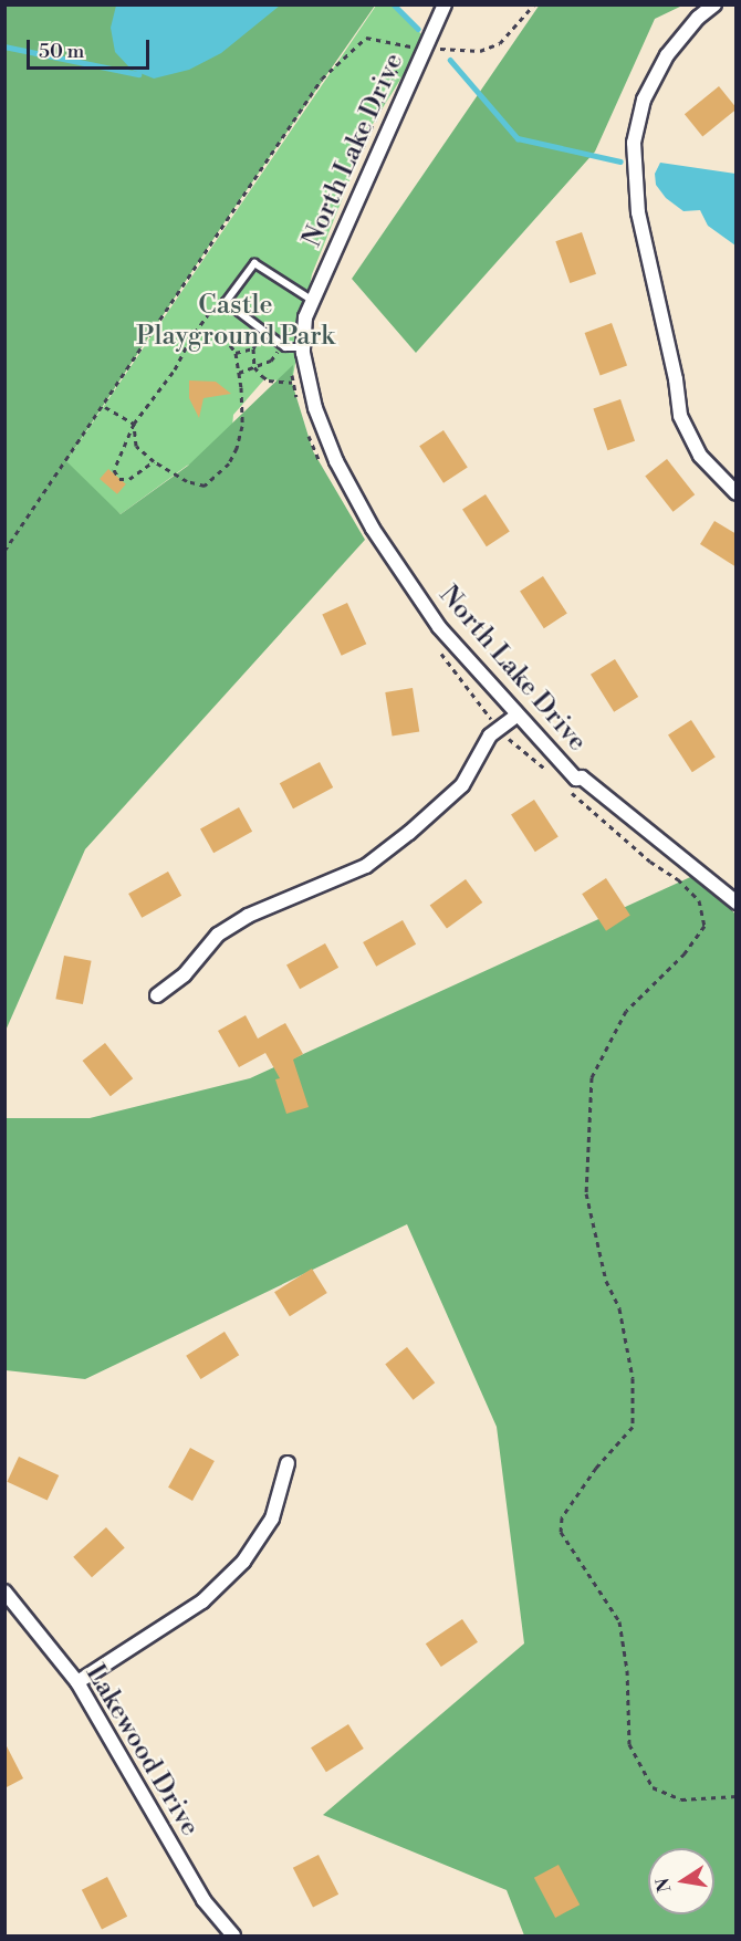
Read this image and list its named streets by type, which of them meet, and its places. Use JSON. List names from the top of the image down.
{
  "streets": {
    "street": ["North Lake Drive", "Lakewood Drive"]
  },
  "parks": ["Castle Playground Park"],
  "scale_bar": "50 m",
  "north": "left"
}
